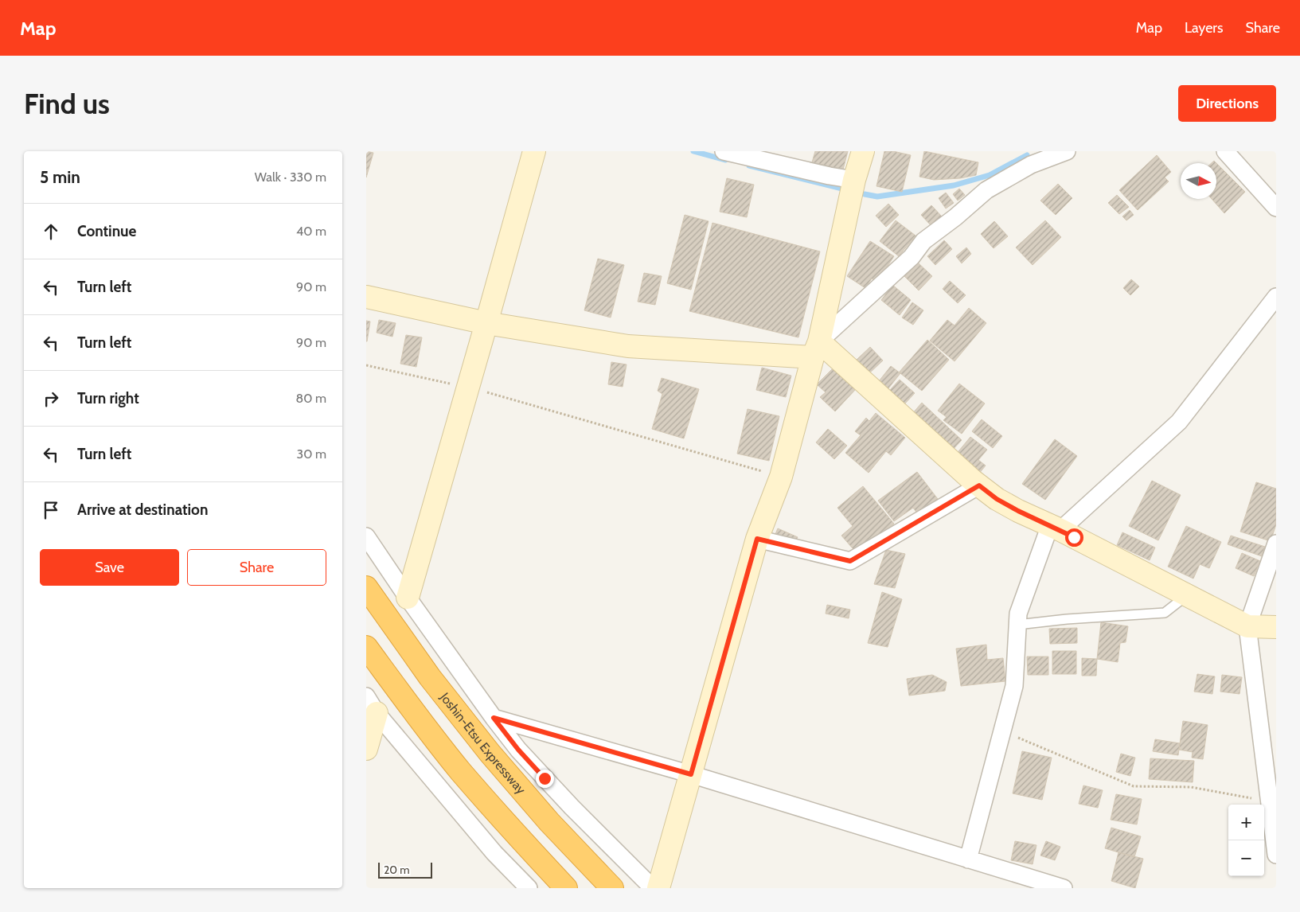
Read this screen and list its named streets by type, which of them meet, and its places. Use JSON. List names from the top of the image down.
{
  "streets": {
    "highway": ["Joshin-Etsu Expressway"]
  },
  "scale_bar": "20 m",
  "north": "right",
  "page": {
    "header": "Map",
    "nav": ["Map", "Layers", "Share"],
    "buttons": [
      "Directions",
      ["Save", "Share"]
    ],
    "title": "Find us",
    "heading": ["5 min", "Walk · 330 m"],
    "list": [
      ["Continue", "40 m"],
      ["Turn left", "90 m"],
      ["Turn left", "90 m"],
      ["Turn right", "80 m"],
      ["Turn left", "30 m"],
      "Arrive at destination"
    ],
    "map_buttons": ["+", "−"],
    "scale": "20 m"
  }
}
